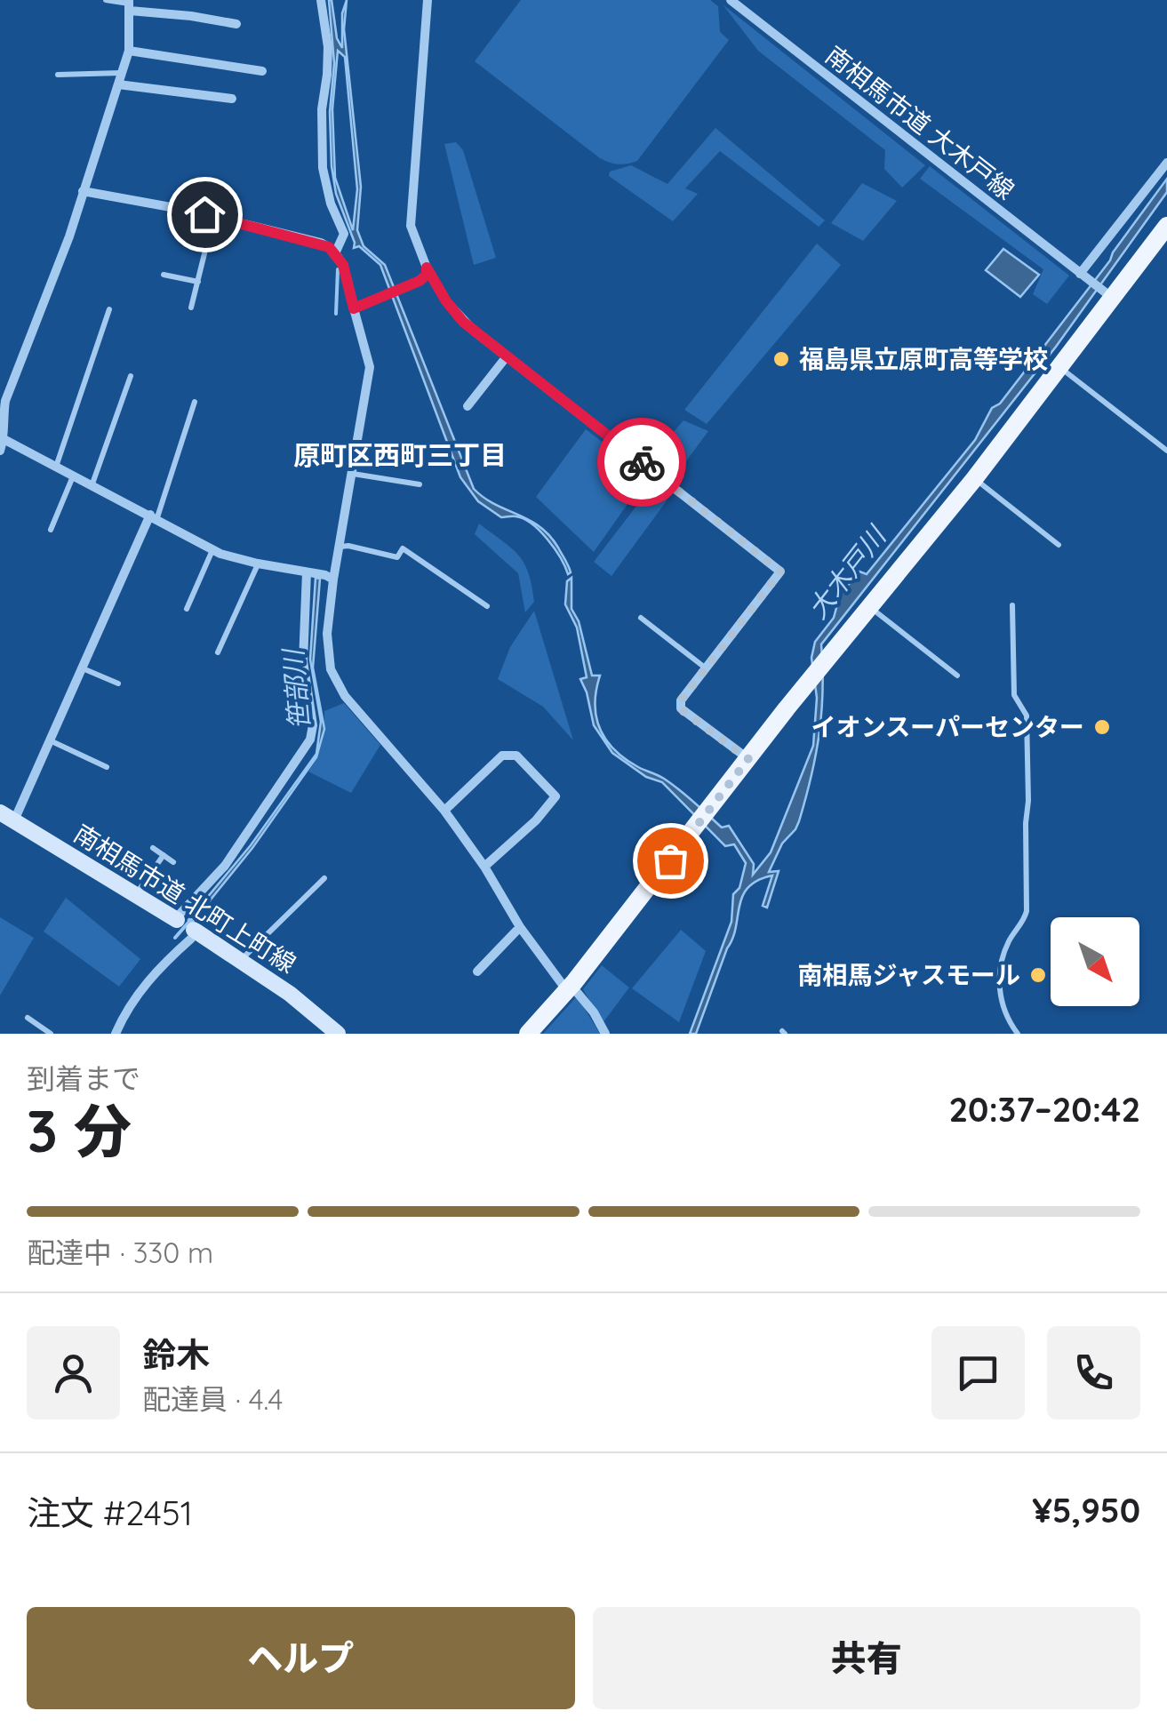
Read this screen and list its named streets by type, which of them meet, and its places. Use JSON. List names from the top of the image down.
{
  "streets": {
    "street": ["南相馬市道 大木戸線", "南相馬市道 北町上町線"]
  },
  "districts": ["原町区西町三丁目"],
  "water": ["大木戸川", "笹部川"],
  "places": ["福島県立原町高等学校", "イオンスーパーセンター", "南相馬ジャスモール"],
  "north": "bottom right",
  "page": {
    "heading": ["3 分", "到着まで", "20:37–20:42"],
    "panel": [
      "鈴木",
      "配達員 · 4.4",
      "注文 #2451",
      "¥5,950"
    ],
    "bar": "配達中 · 330 m",
    "buttons": ["ヘルプ", "共有"]
  }
}
